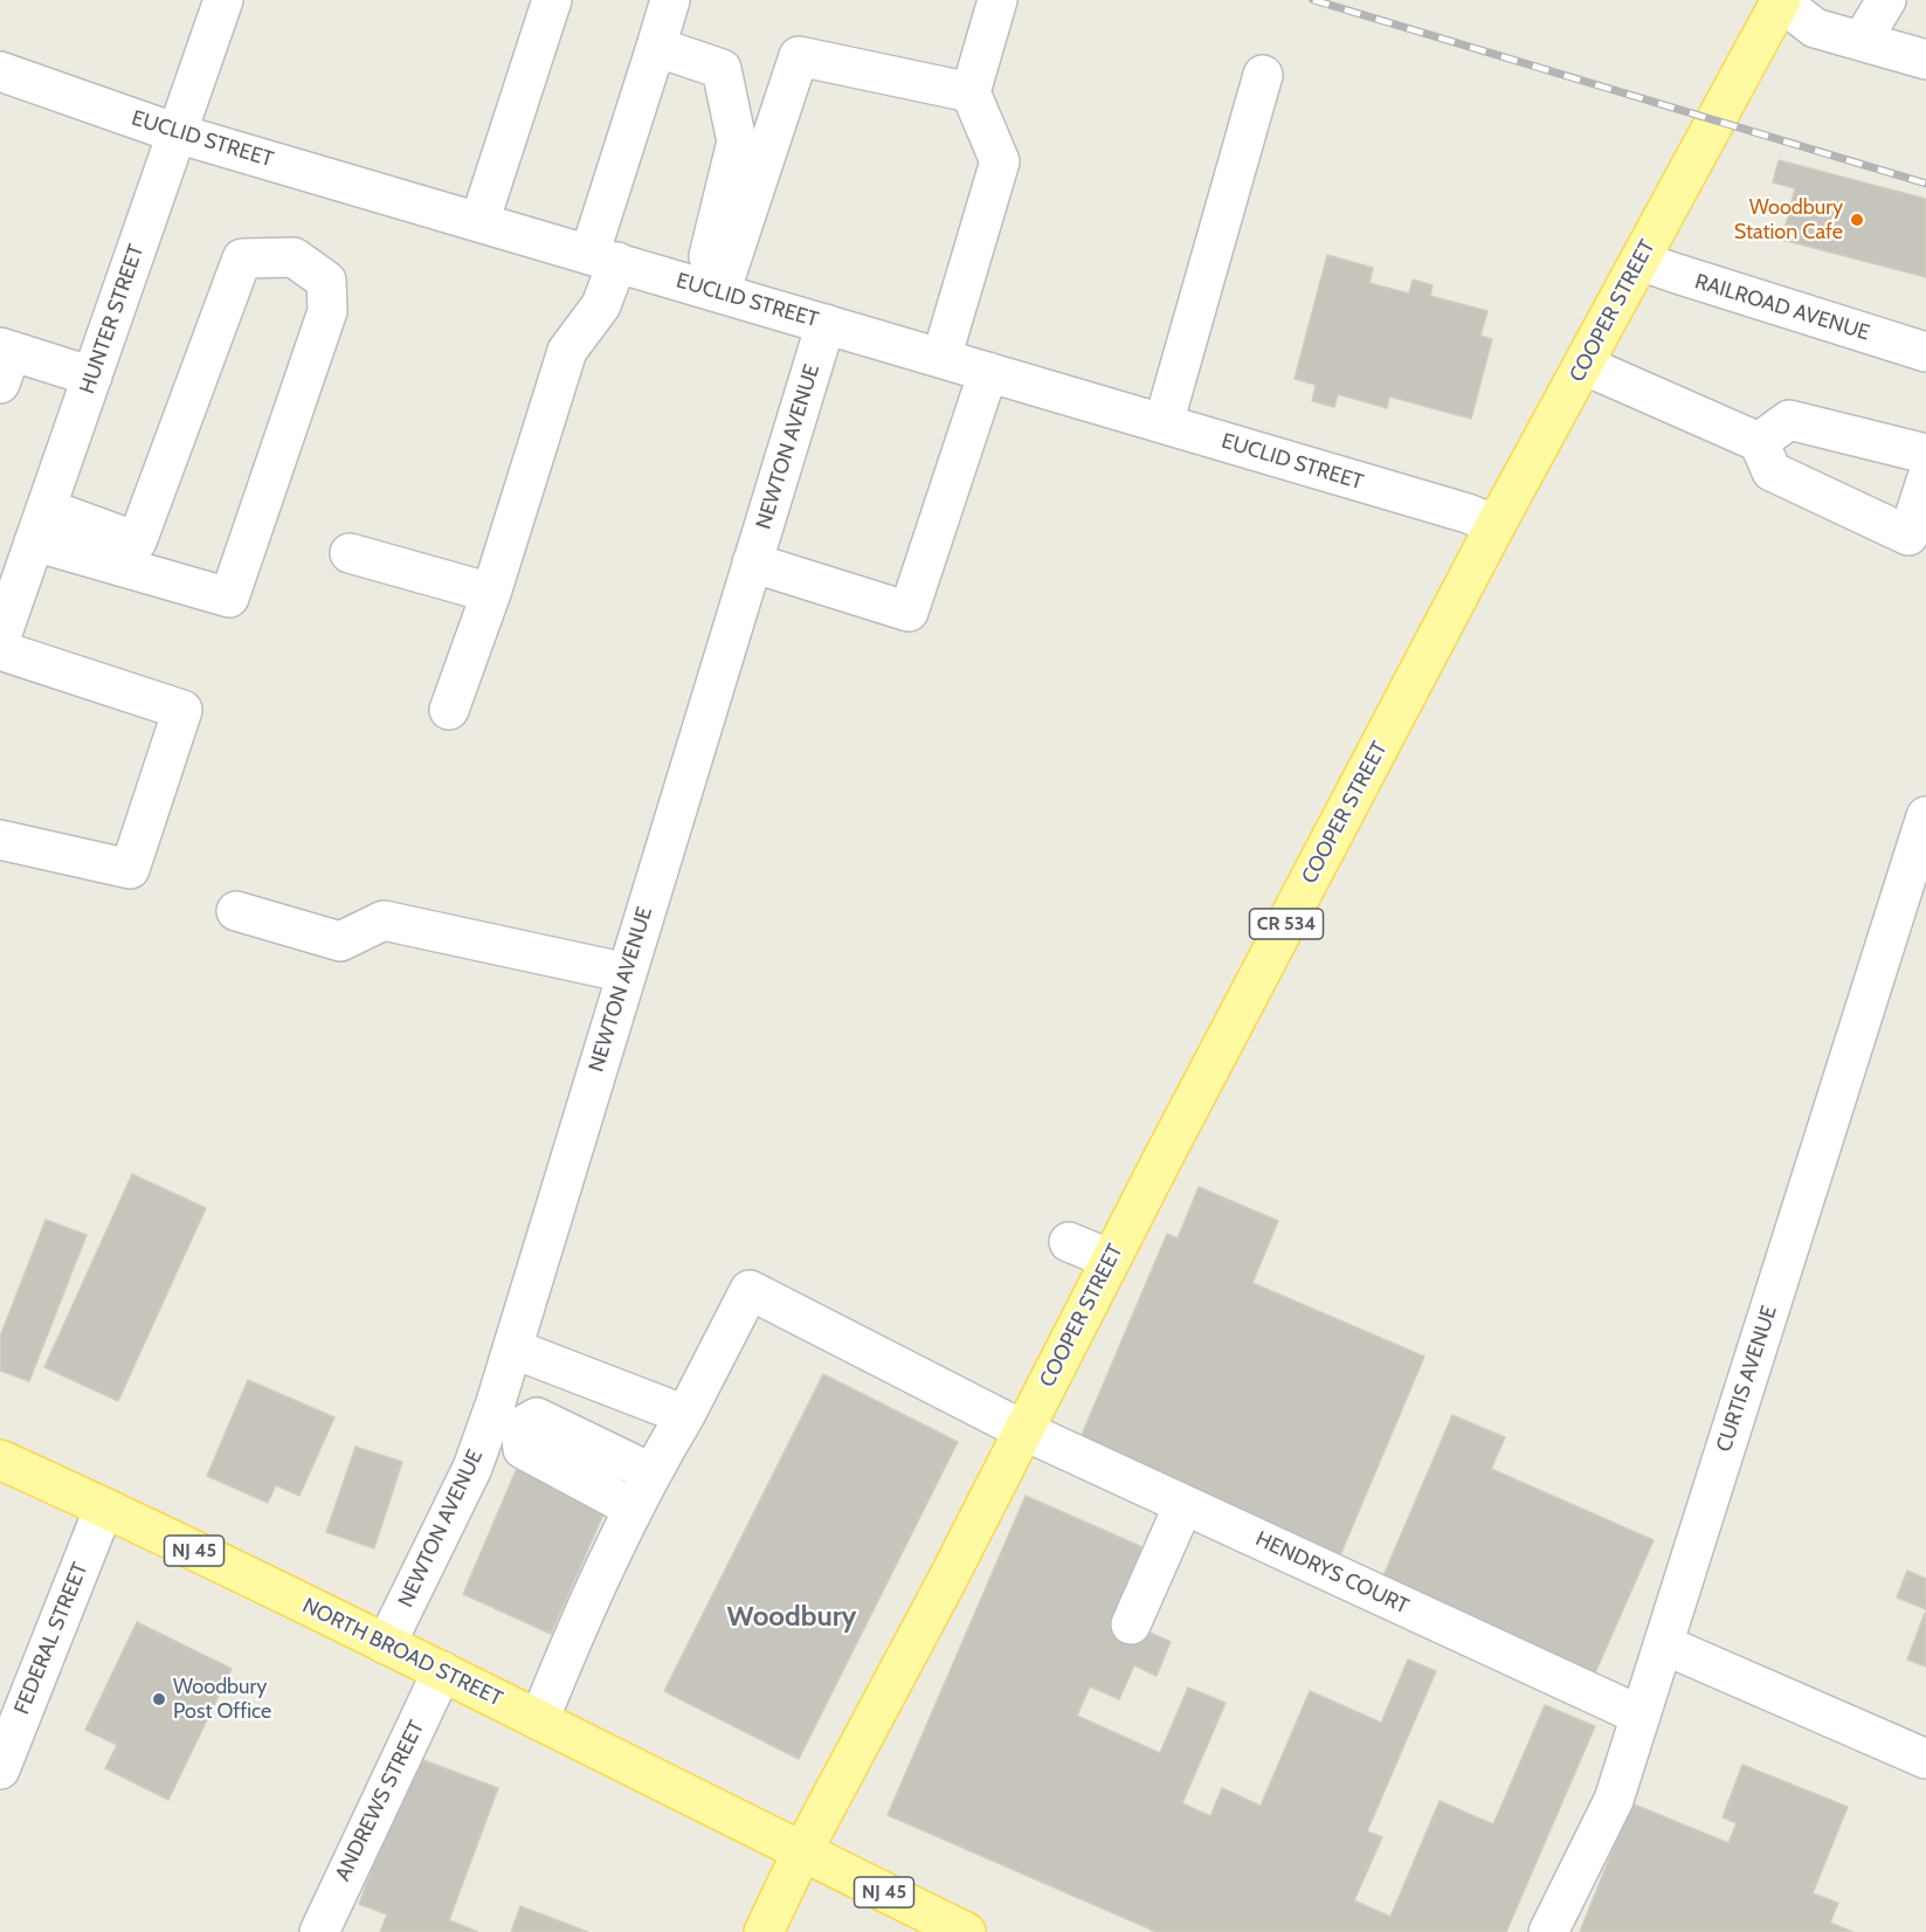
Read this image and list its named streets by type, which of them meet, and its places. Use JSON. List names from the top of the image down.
{
  "streets": {
    "main road": [
      "COOPER STREET",
      "CR 534",
      "NJ 45",
      "NORTH BROAD STREET"
    ],
    "street": [
      "EUCLID STREET",
      "RAILROAD AVENUE",
      "HUNTER STREET",
      "NEWTON AVENUE",
      "CURTIS AVENUE",
      "HENDRYS COURT",
      "FEDERAL STREET",
      "ANDREWS STREET"
    ]
  },
  "crossings": [
    ["EUCLID STREET", "COOPER STREET"],
    ["EUCLID STREET", "HUNTER STREET"],
    ["EUCLID STREET", "NEWTON AVENUE"],
    ["RAILROAD AVENUE", "COOPER STREET"],
    ["COOPER STREET", "NJ 45"],
    ["COOPER STREET", "HENDRYS COURT"],
    ["COOPER STREET", "NORTH BROAD STREET"],
    ["NEWTON AVENUE", "NORTH BROAD STREET"],
    ["CURTIS AVENUE", "HENDRYS COURT"],
    ["NJ 45", "NORTH BROAD STREET"],
    ["FEDERAL STREET", "NORTH BROAD STREET"],
    ["NORTH BROAD STREET", "ANDREWS STREET"]
  ],
  "districts": ["Woodbury"],
  "places": ["Woodbury Station Cafe", "Woodbury Post Office"]
}
